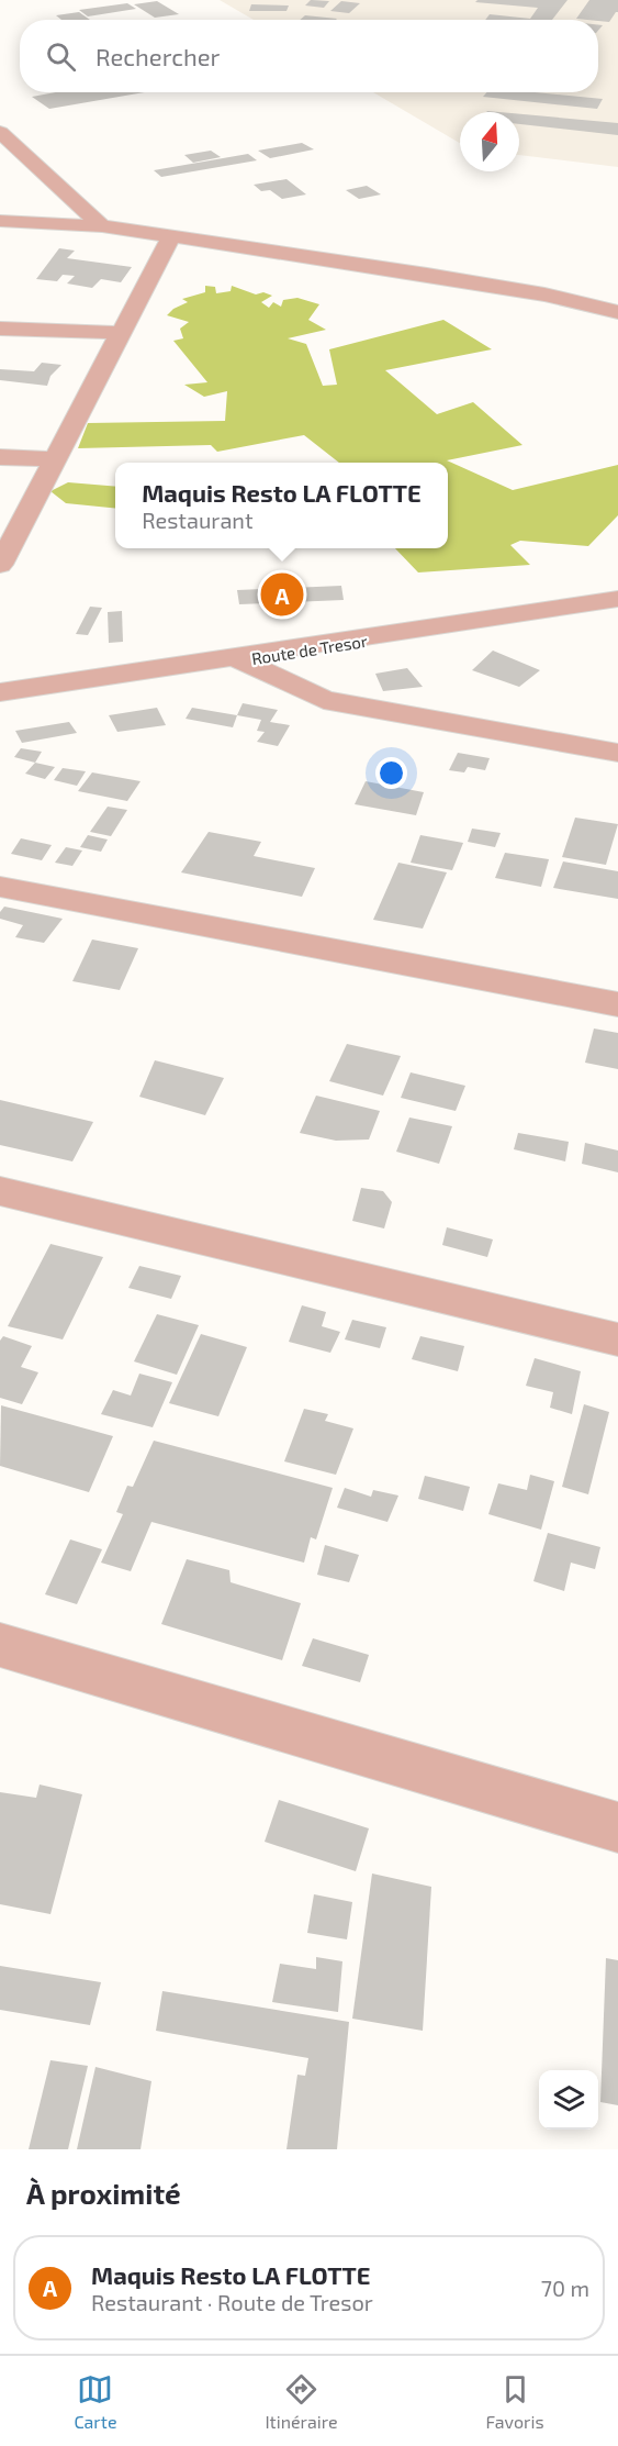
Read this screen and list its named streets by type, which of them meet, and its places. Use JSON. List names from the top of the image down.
{
  "streets": {
    "street": ["Route de Tresor"]
  },
  "north": "top",
  "page": {
    "search": "Rechercher",
    "popup": ["Maquis Resto LA FLOTTE", "Restaurant"],
    "pins": "A",
    "heading": "À proximité",
    "list": [
      {
        "mark": "A",
        "name": "Maquis Resto LA FLOTTE",
        "note": "Restaurant · Route de Tresor",
        "value": "70 m"
      }
    ],
    "nav": ["Carte", "Itinéraire", "Favoris"]
  }
}
